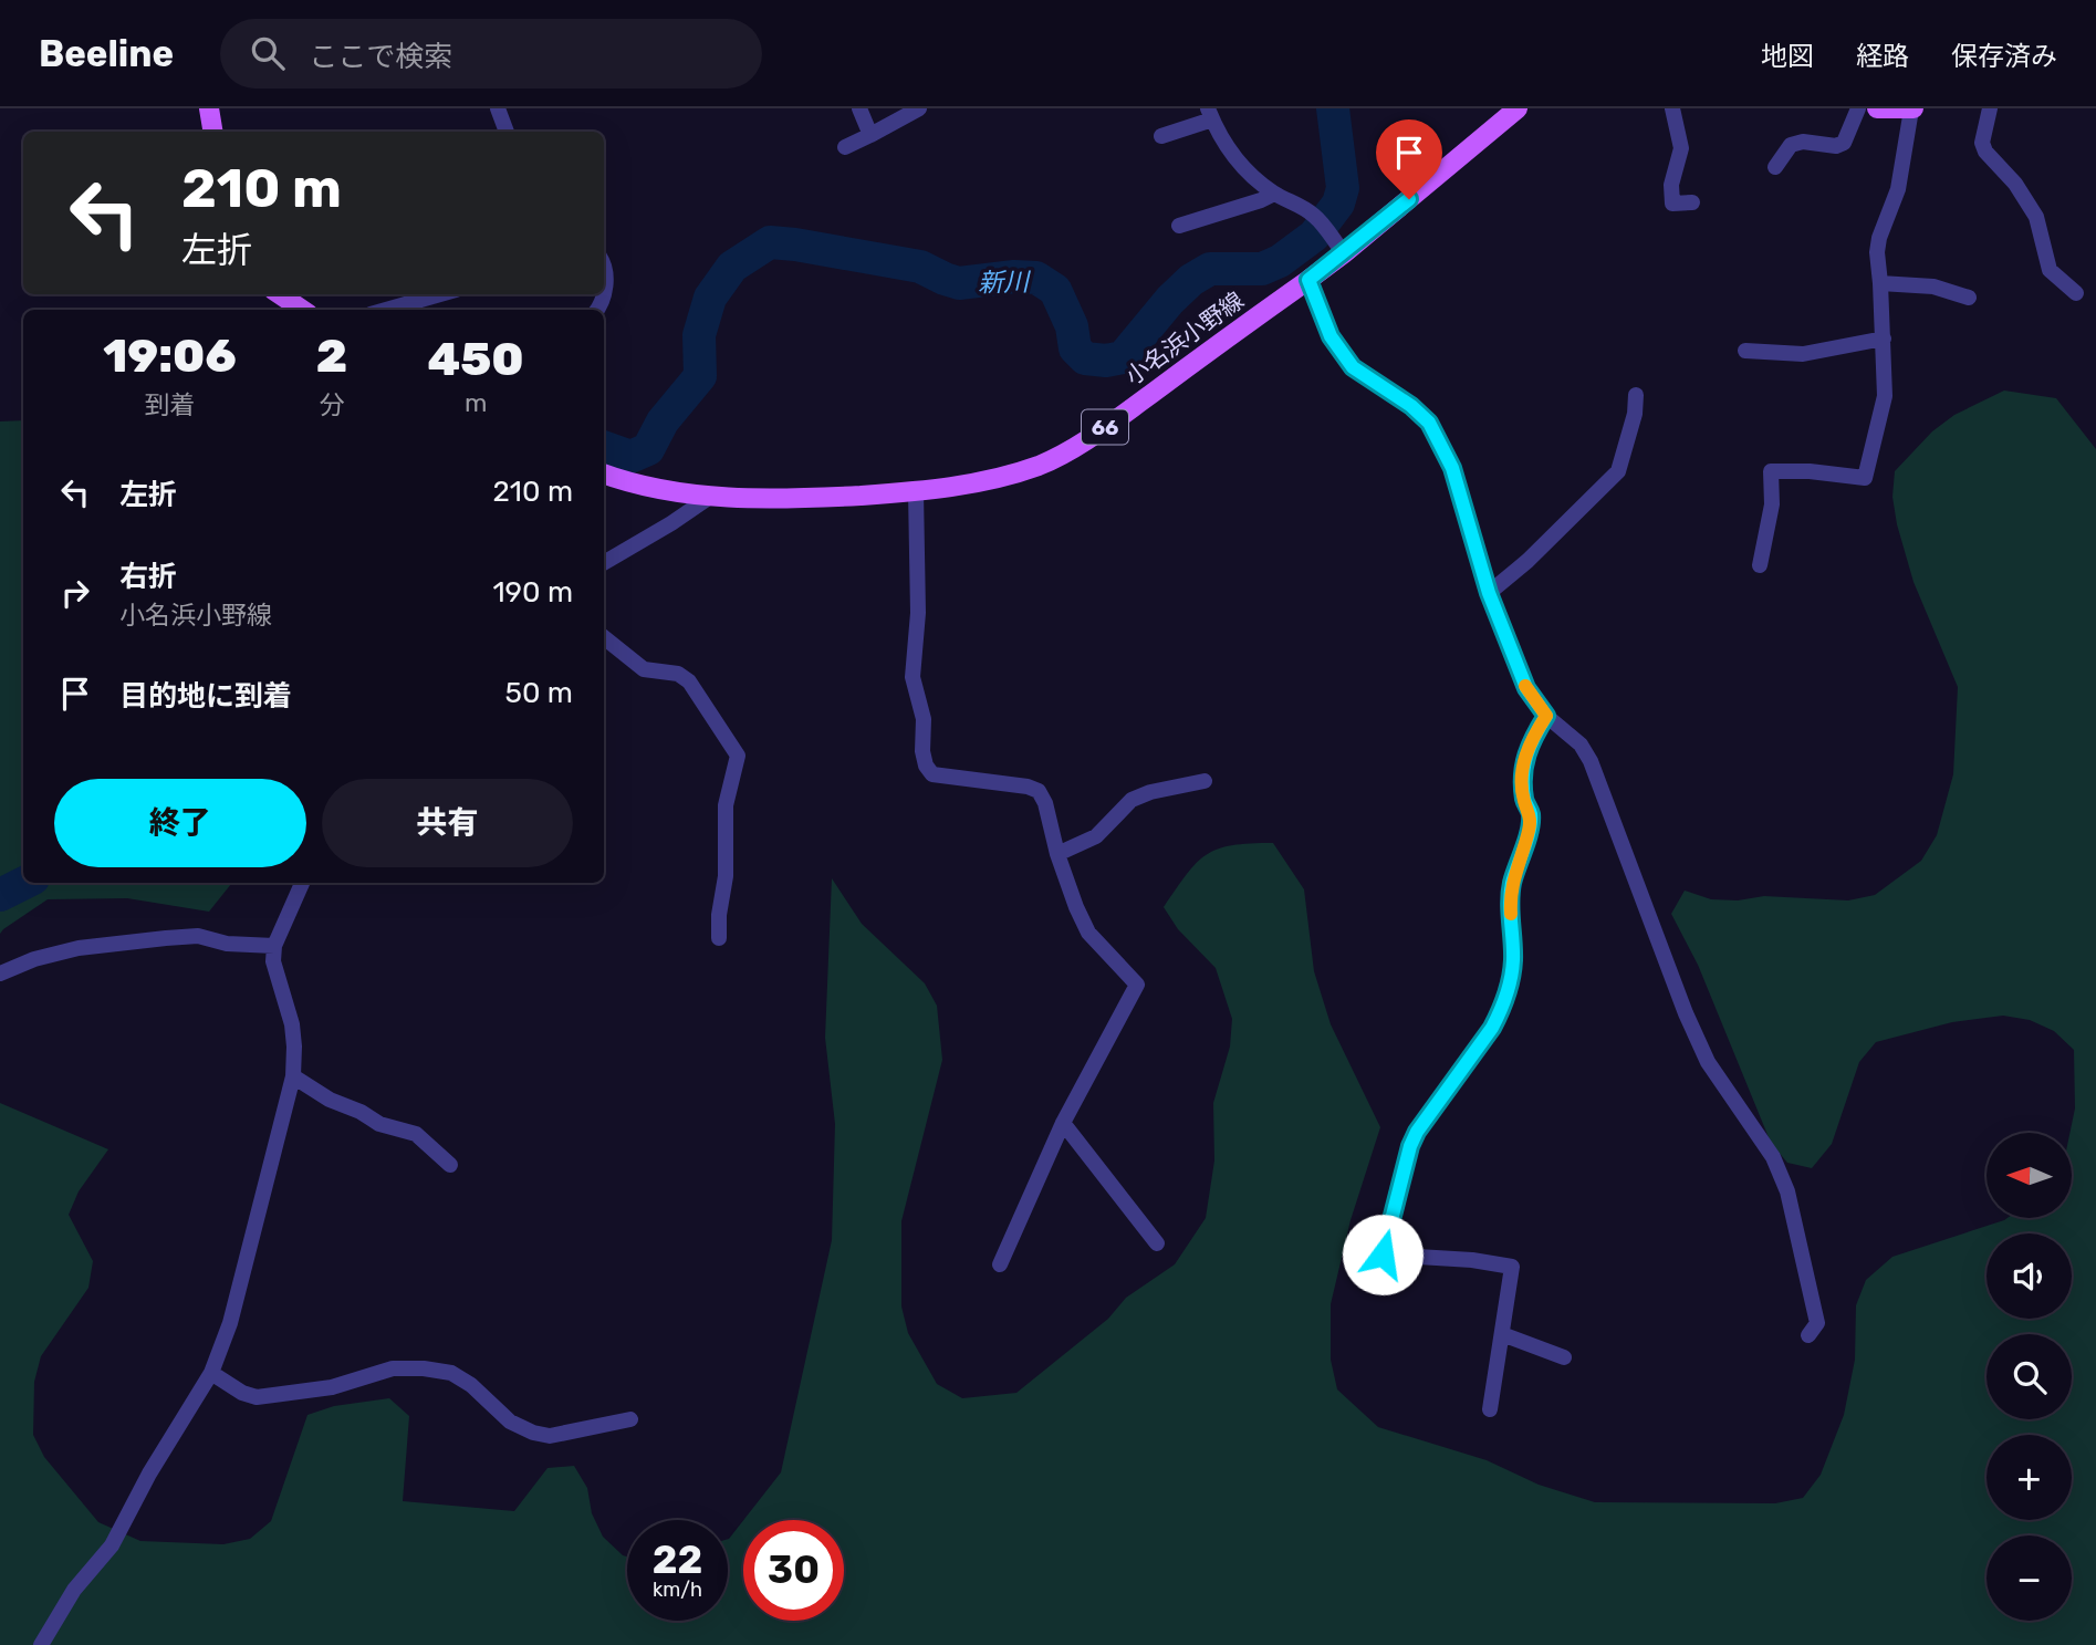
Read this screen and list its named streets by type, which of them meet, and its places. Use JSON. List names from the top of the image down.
{
  "streets": {
    "main road": ["小名浜小野線", "66"]
  },
  "water": ["新川"],
  "north": "left",
  "page": {
    "header": "Beeline",
    "search": "ここで検索",
    "nav": ["地図", "経路", "保存済み"],
    "turn": ["210 m", "左折"],
    "eta": [
      "19:06",
      "到着",
      "2",
      "分",
      "450",
      "m"
    ],
    "list": [
      {
        "name": "左折",
        "value": "210 m"
      },
      {
        "name": "右折",
        "note": "小名浜小野線",
        "value": "190 m"
      },
      {
        "name": "目的地に到着",
        "value": "50 m"
      }
    ],
    "buttons": ["終了", "共有"],
    "map_buttons": ["+", "−"],
    "speed": "22 km/h",
    "limit": "30"
  }
}
